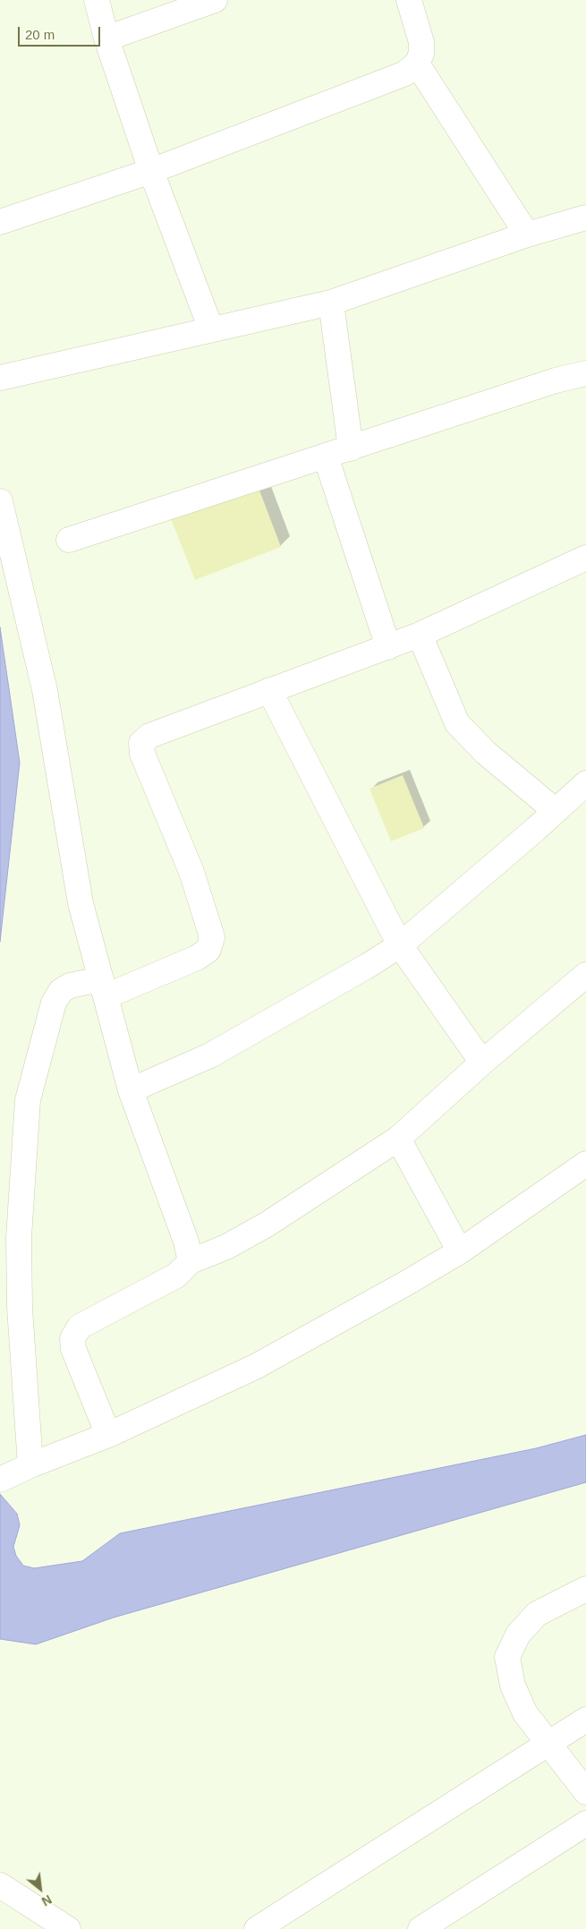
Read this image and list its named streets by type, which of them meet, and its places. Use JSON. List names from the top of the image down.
{
  "scale_bar": "20 m",
  "north": "bottom right"
}
